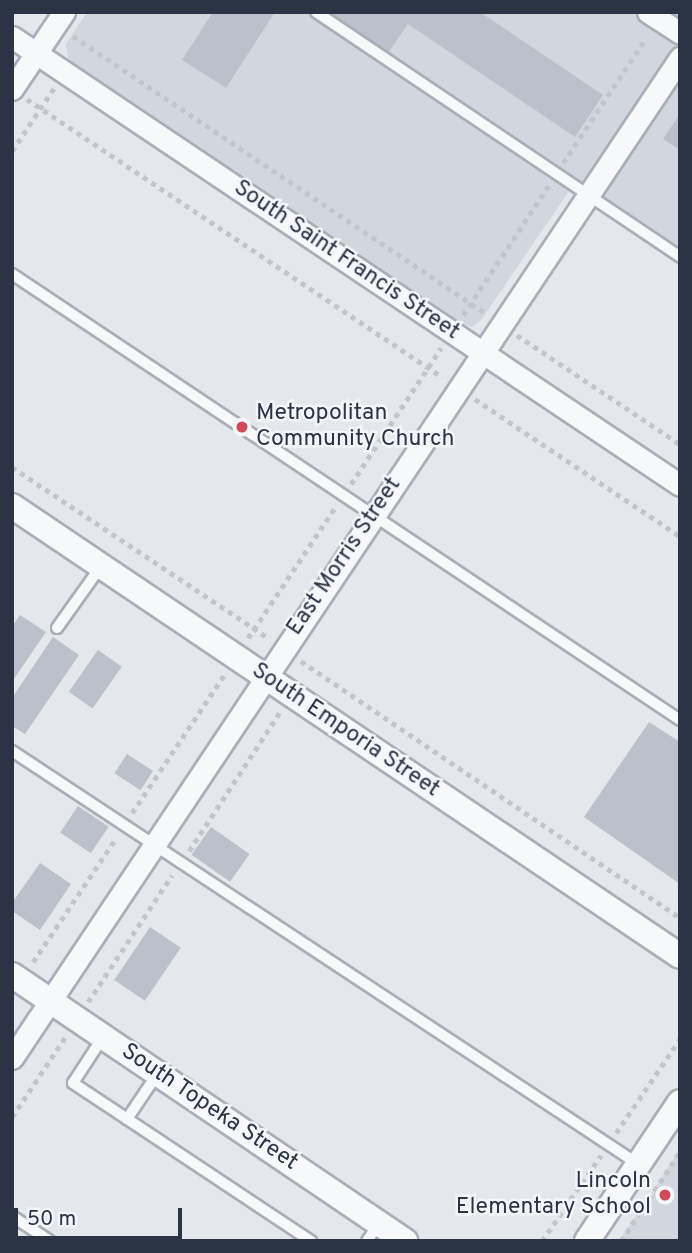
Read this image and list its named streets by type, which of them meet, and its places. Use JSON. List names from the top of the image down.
{
  "streets": {
    "street": [
      "South Saint Francis Street",
      "East Morris Street",
      "South Emporia Street",
      "South Topeka Street"
    ]
  },
  "crossings": [
    ["South Saint Francis Street", "East Morris Street"],
    ["East Morris Street", "South Emporia Street"],
    ["East Morris Street", "South Topeka Street"]
  ],
  "places": ["Metropolitan Community Church", "Lincoln Elementary School"],
  "scale_bar": "50 m"
}
